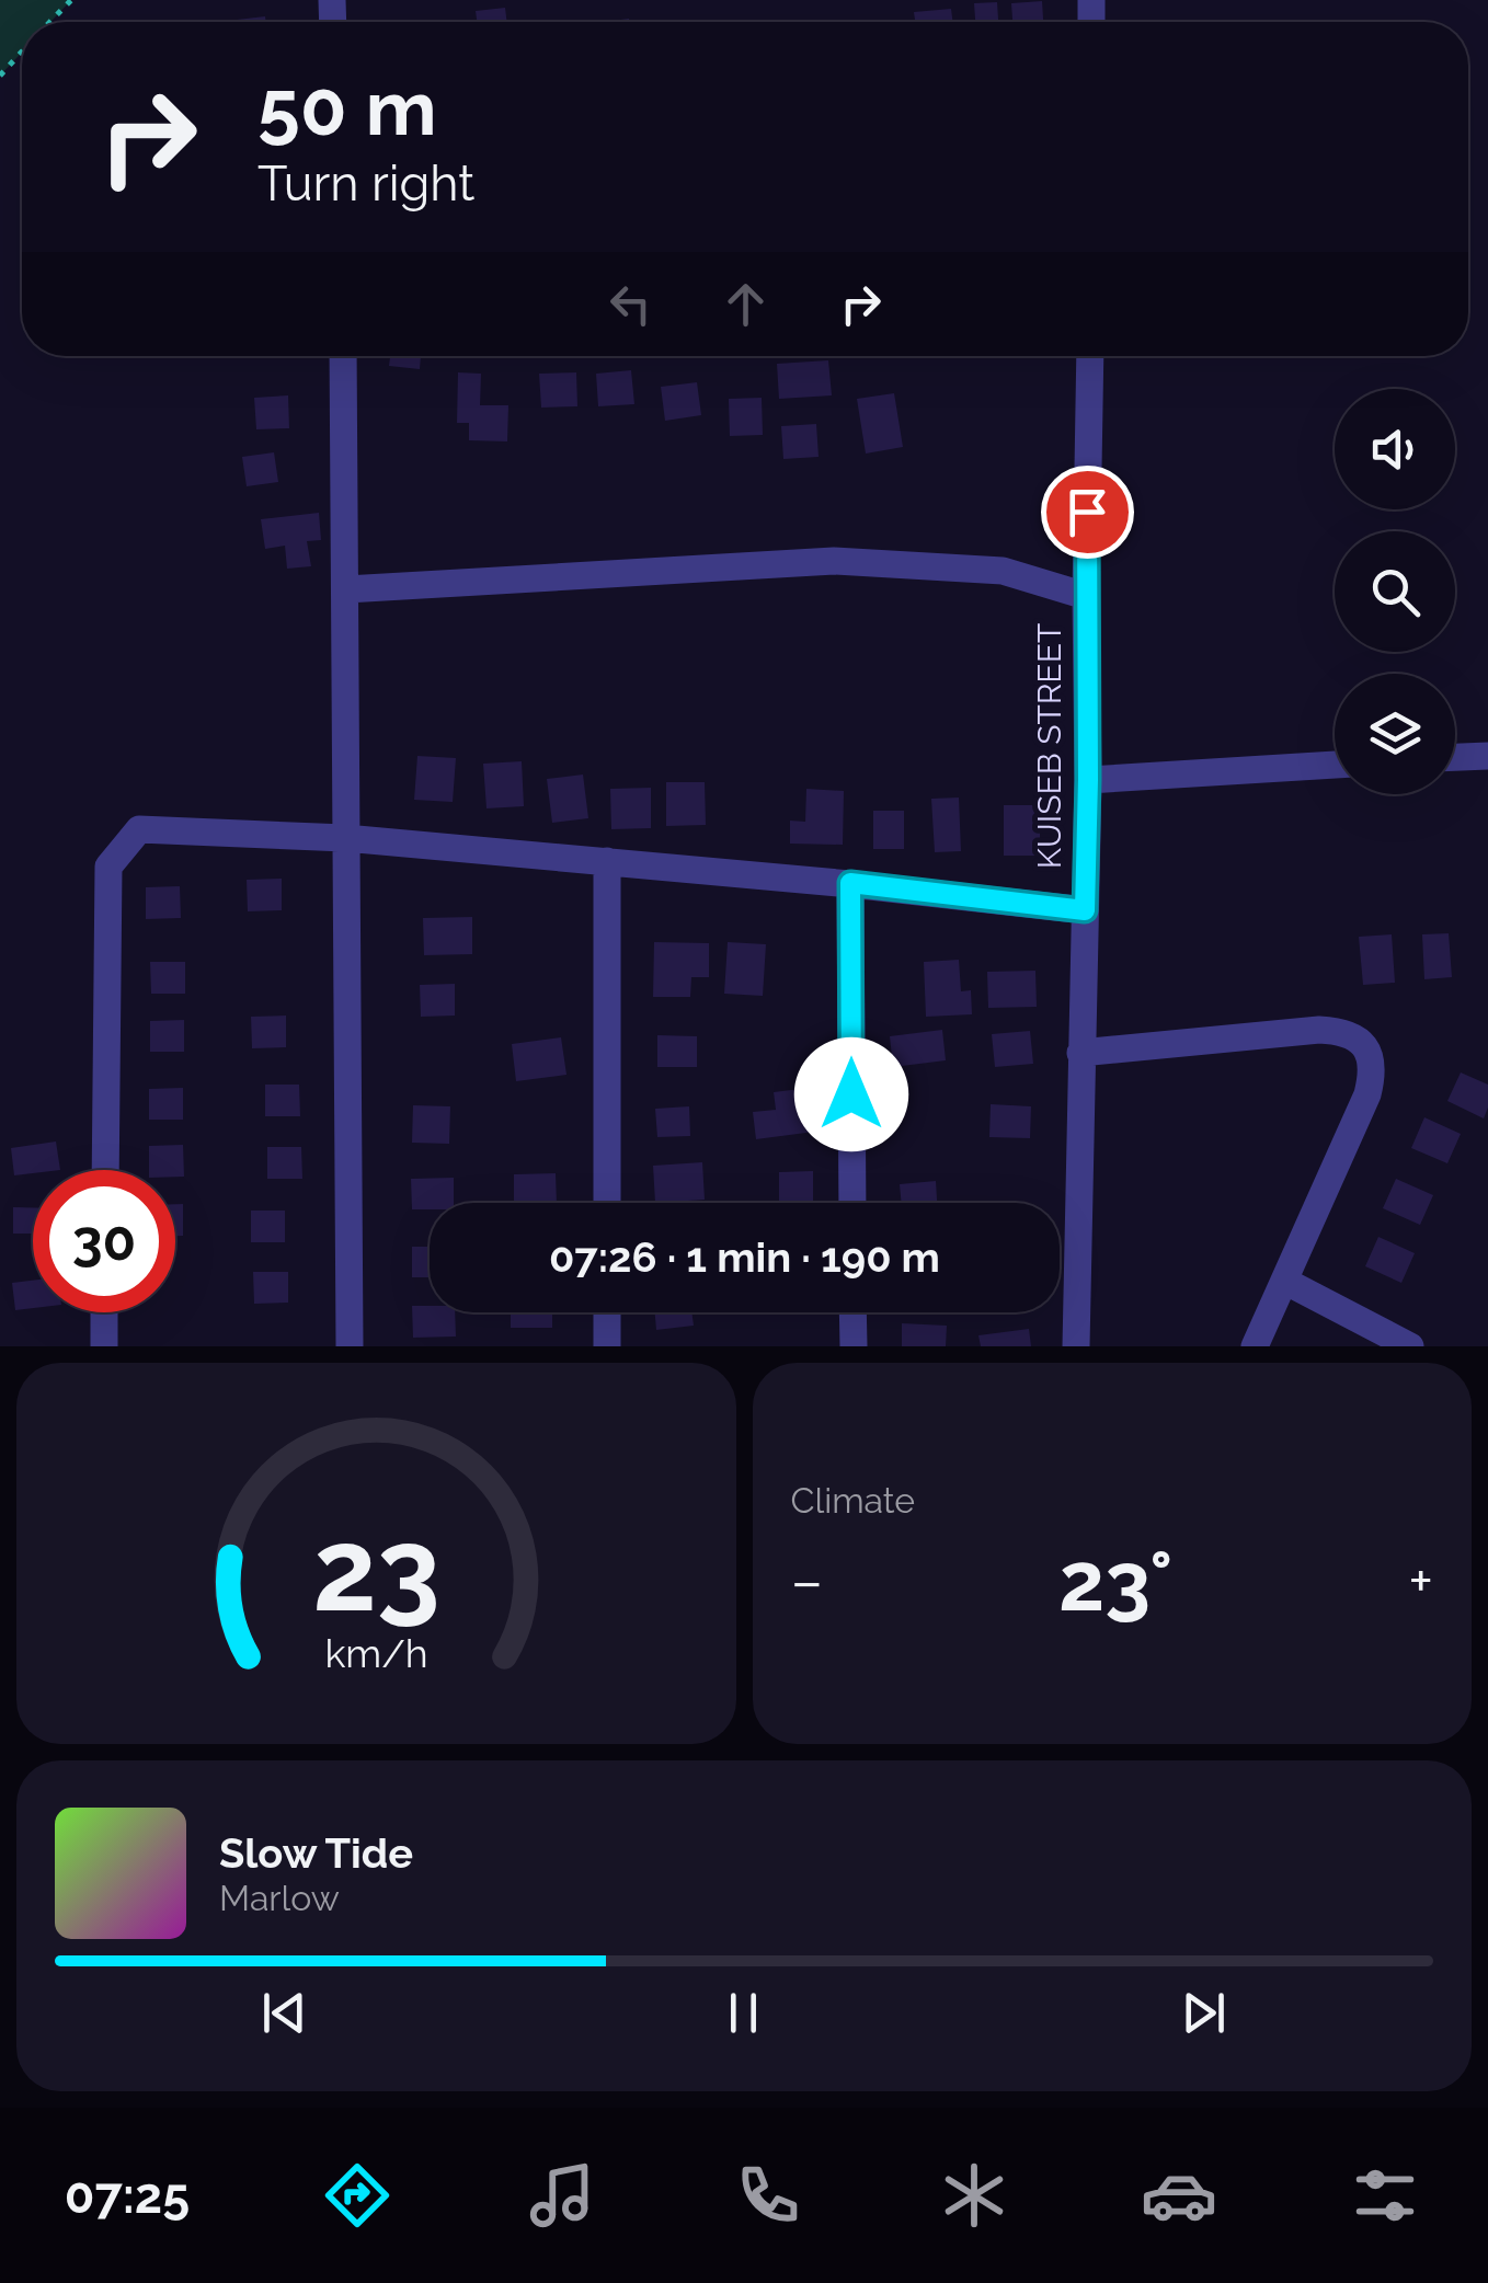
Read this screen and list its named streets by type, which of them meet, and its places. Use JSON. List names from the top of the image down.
{
  "streets": {
    "street": ["KUISEB STREET"]
  },
  "page": {
    "turn": ["50 m", "Turn right"],
    "limit": "30",
    "trip": "07:26 · 1 min · 190 m",
    "tile": "Climate",
    "heat": ["−", "23°", "+"],
    "song": ["Slow Tide", "Marlow"],
    "tabs": "07:25",
    "gauge": ["23", "km/h"]
  }
}
